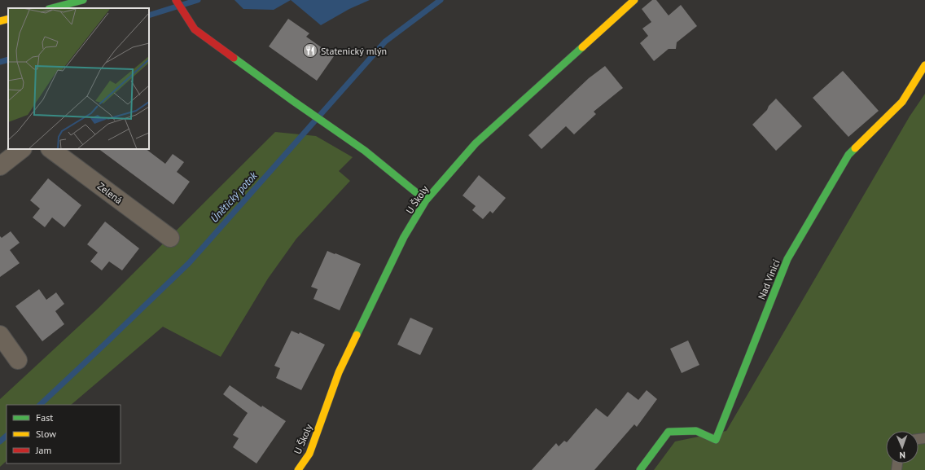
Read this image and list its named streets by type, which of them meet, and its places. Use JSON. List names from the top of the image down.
{
  "streets": {
    "street": ["Zelená", "U Školy", "Nad Vinicí"]
  },
  "water": ["Únětický potok"],
  "places": {
    "restaurant": ["Statenický mlýn"]
  },
  "legend": ["Fast", "Slow", "Jam"],
  "north": "bottom"
}
